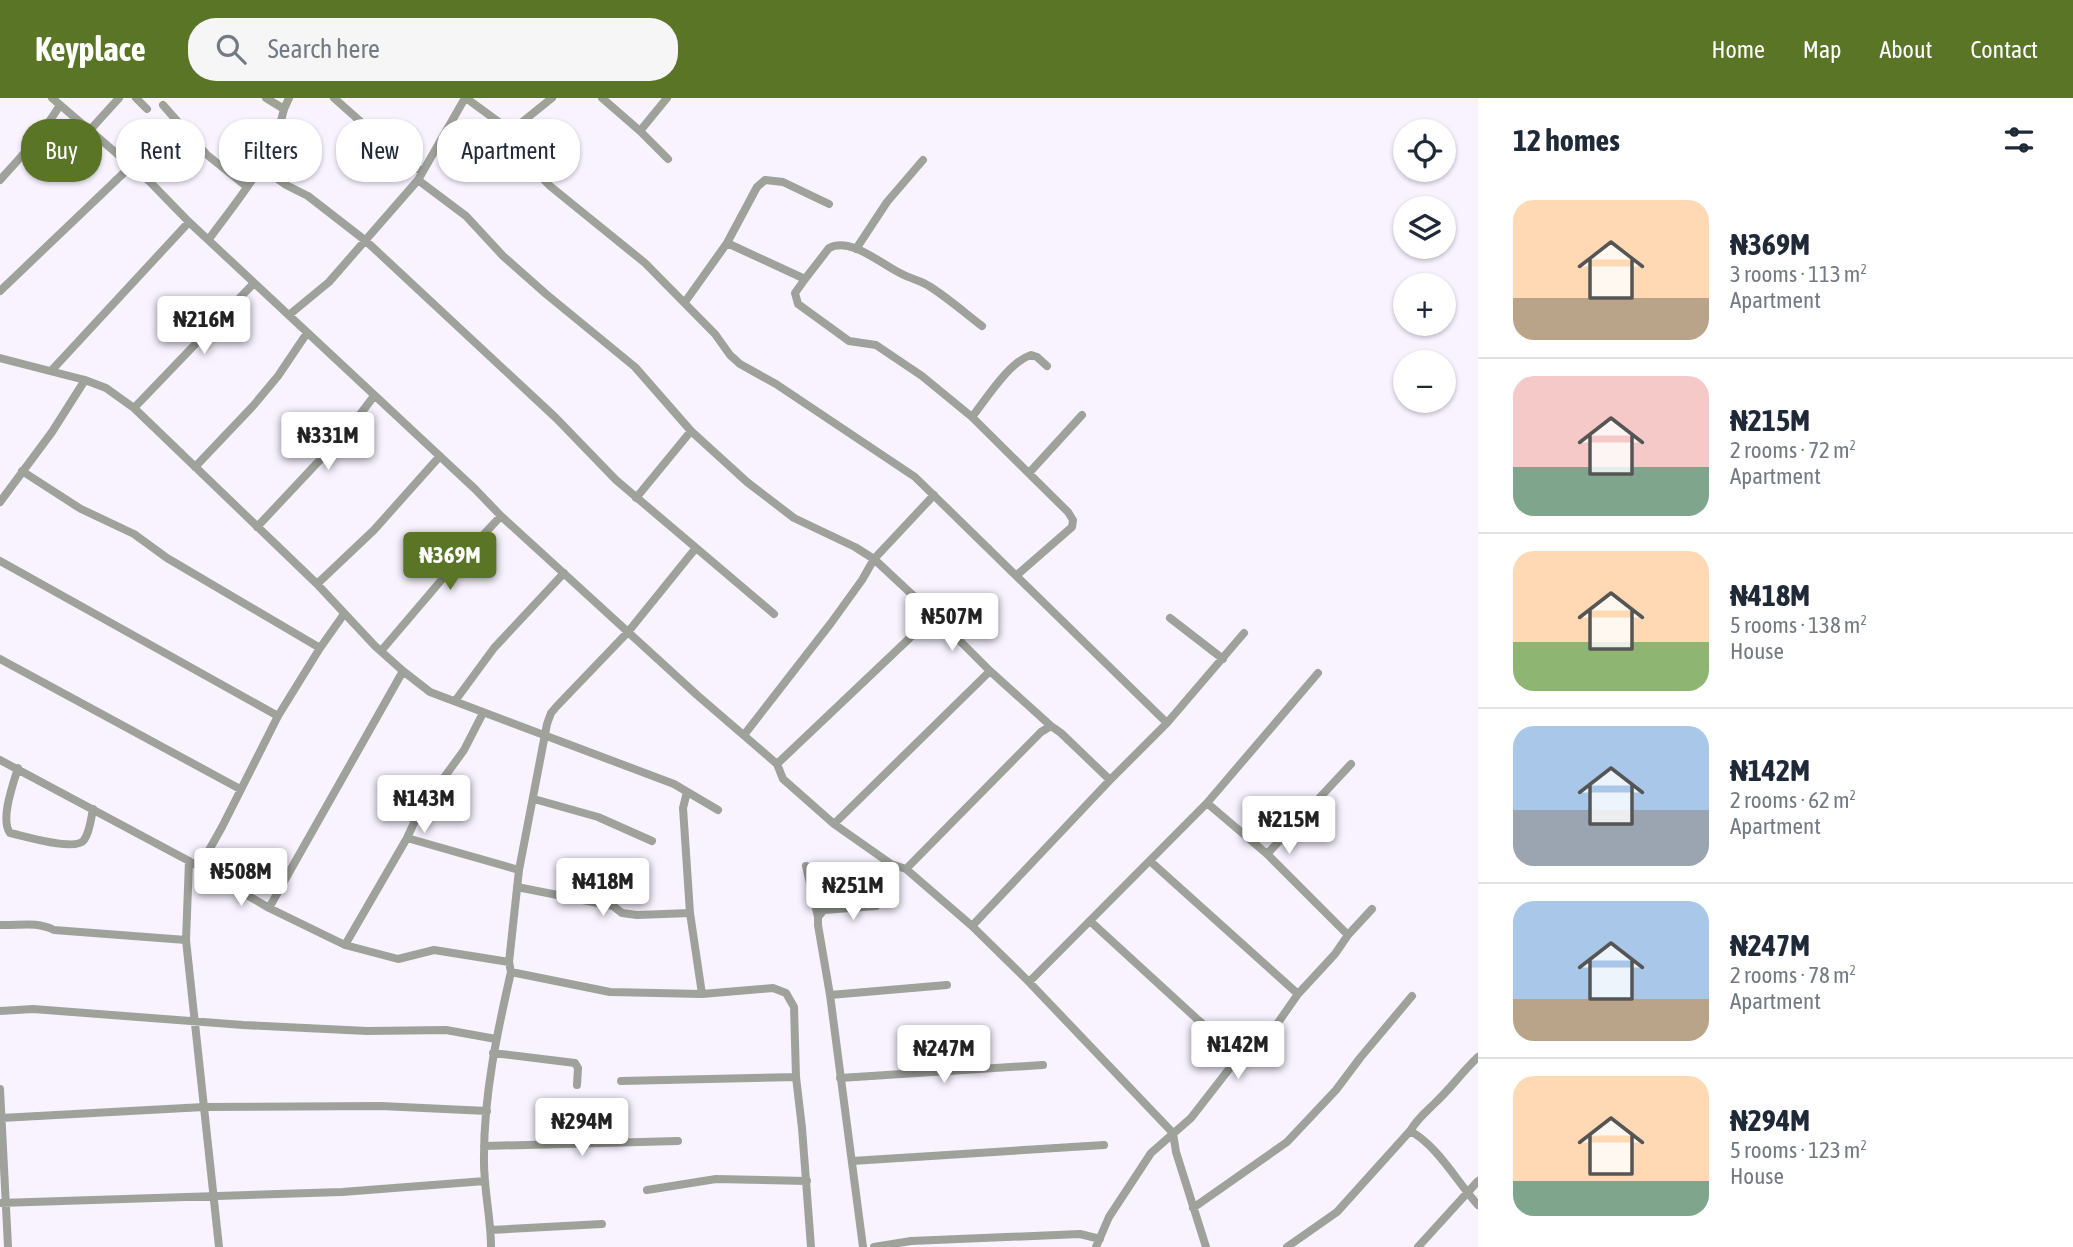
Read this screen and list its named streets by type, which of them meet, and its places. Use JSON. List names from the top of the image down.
{
  "page": {
    "header": "Keyplace",
    "search": "Search here",
    "nav": [
      "Home",
      "Map",
      "About",
      "Contact"
    ],
    "heading": "12 homes",
    "map_buttons": ["+", "−"],
    "chip": [
      "Buy",
      "Rent",
      "Filters",
      "New",
      "Apartment"
    ],
    "list": [
      {
        "name": "₦369M",
        "note": "3 rooms · 113 m² · Apartment"
      },
      {
        "name": "₦215M",
        "note": "2 rooms · 72 m² · Apartment"
      },
      {
        "name": "₦418M",
        "note": "5 rooms · 138 m² · House"
      },
      {
        "name": "₦142M",
        "note": "2 rooms · 62 m² · Apartment"
      },
      {
        "name": "₦247M",
        "note": "2 rooms · 78 m² · Apartment"
      },
      {
        "name": "₦294M",
        "note": "5 rooms · 123 m² · House"
      }
    ],
    "price": [
      "₦216M",
      "₦331M",
      "₦369M",
      "₦507M",
      "₦143M",
      "₦215M",
      "₦508M",
      "₦418M",
      "₦251M",
      "₦142M",
      "₦247M",
      "₦294M"
    ]
  }
}
